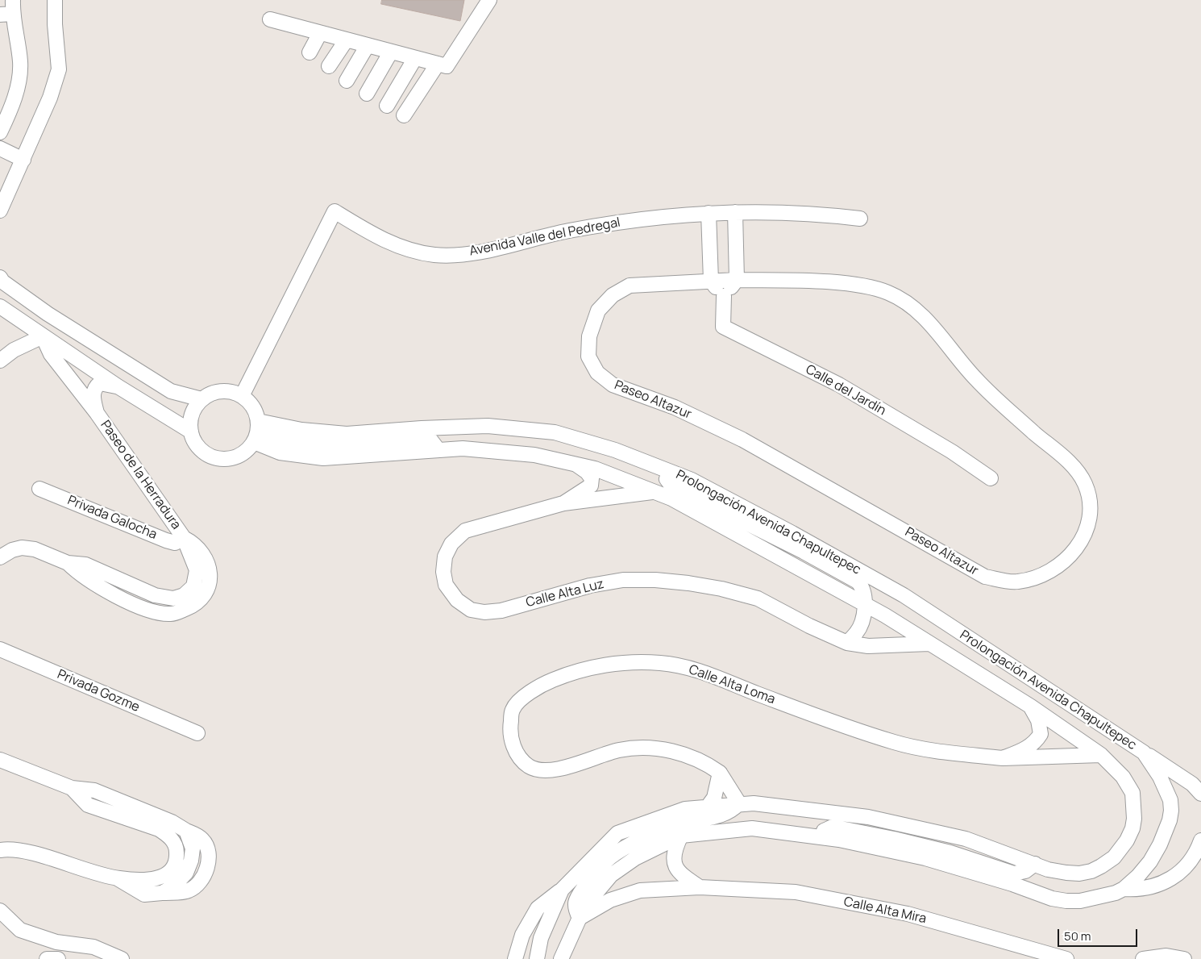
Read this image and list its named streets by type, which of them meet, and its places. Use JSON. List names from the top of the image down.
{
  "streets": {
    "street": [
      "Avenida Valle del Pedregal",
      "Calle del Jardín",
      "Paseo Altazur",
      "Paseo de la Herradura",
      "Privada Galocha",
      "Prolongación Avenida Chapultepec",
      "Calle Alta Luz",
      "Calle Alta Loma",
      "Privada Gozme",
      "Calle Alta Mira"
    ]
  },
  "crossings": [
    ["Avenida Valle del Pedregal", "Prolongación Avenida Chapultepec"],
    ["Paseo de la Herradura", "Privada Galocha"],
    ["Prolongación Avenida Chapultepec", "Calle Alta Luz"],
    ["Prolongación Avenida Chapultepec", "Calle Alta Loma"],
    ["Prolongación Avenida Chapultepec", "Calle Alta Mira"]
  ],
  "scale_bar": "50 m"
}
